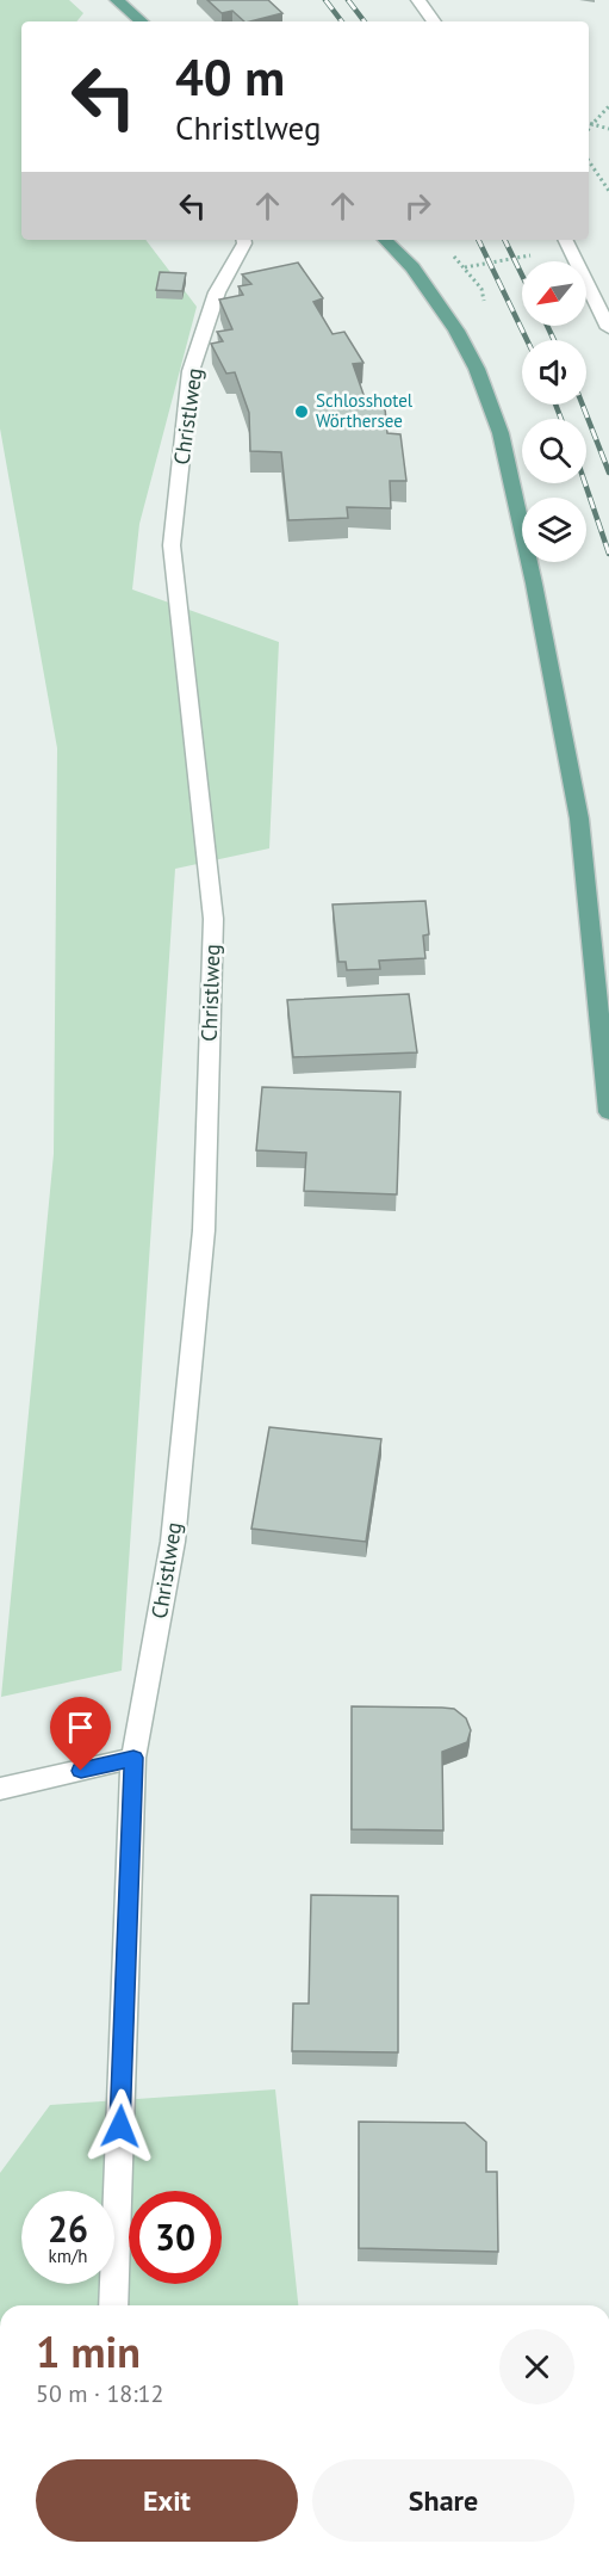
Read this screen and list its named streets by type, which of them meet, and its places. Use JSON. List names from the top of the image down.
{
  "streets": {
    "street": ["Christlweg"]
  },
  "places": ["Schlosshotel Wörthersee"],
  "north": "bottom left",
  "page": {
    "turn": ["40 m", "Christlweg"],
    "speed": "26 km/h",
    "limit": "30",
    "heading": ["1 min", "50 m · 18:12"],
    "buttons": ["Exit", "Share"]
  }
}
